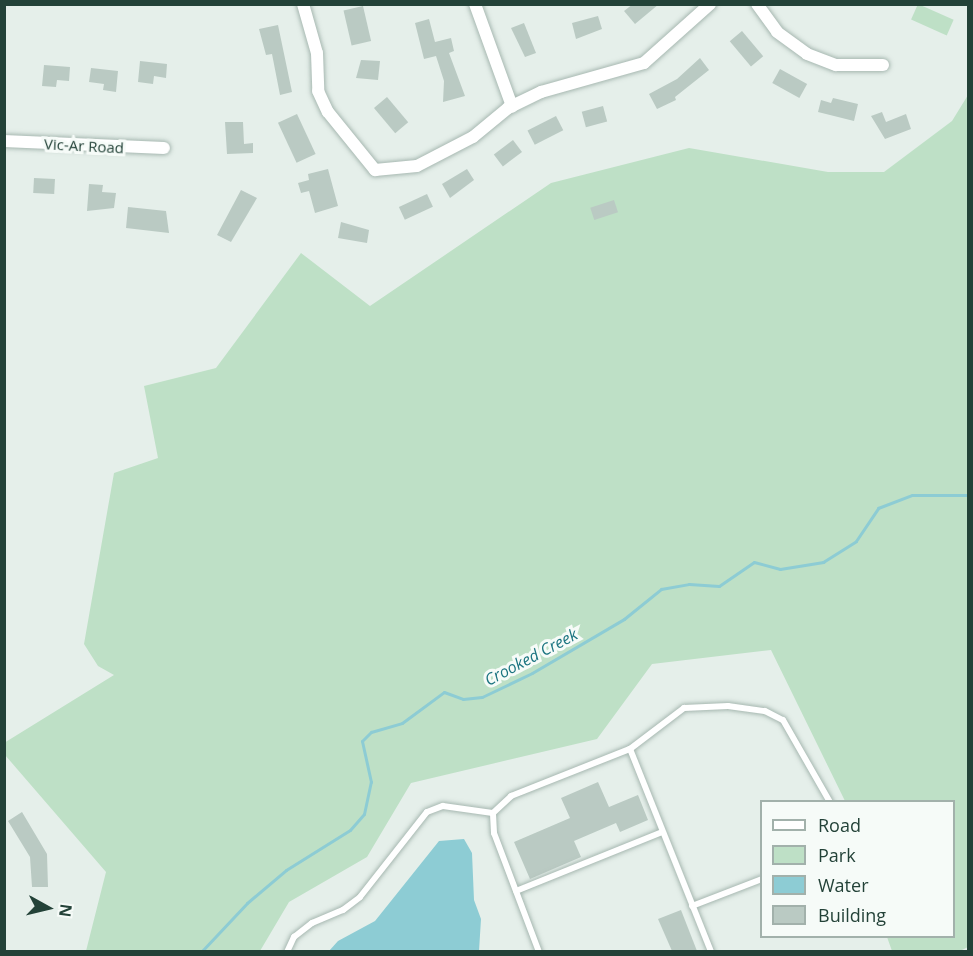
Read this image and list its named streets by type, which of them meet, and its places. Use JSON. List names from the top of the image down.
{
  "streets": {
    "street": ["Vic-Ar Road"]
  },
  "water": ["Crooked Creek"],
  "legend": [
    "Road",
    "Park",
    "Water",
    "Building"
  ],
  "north": "right"
}
